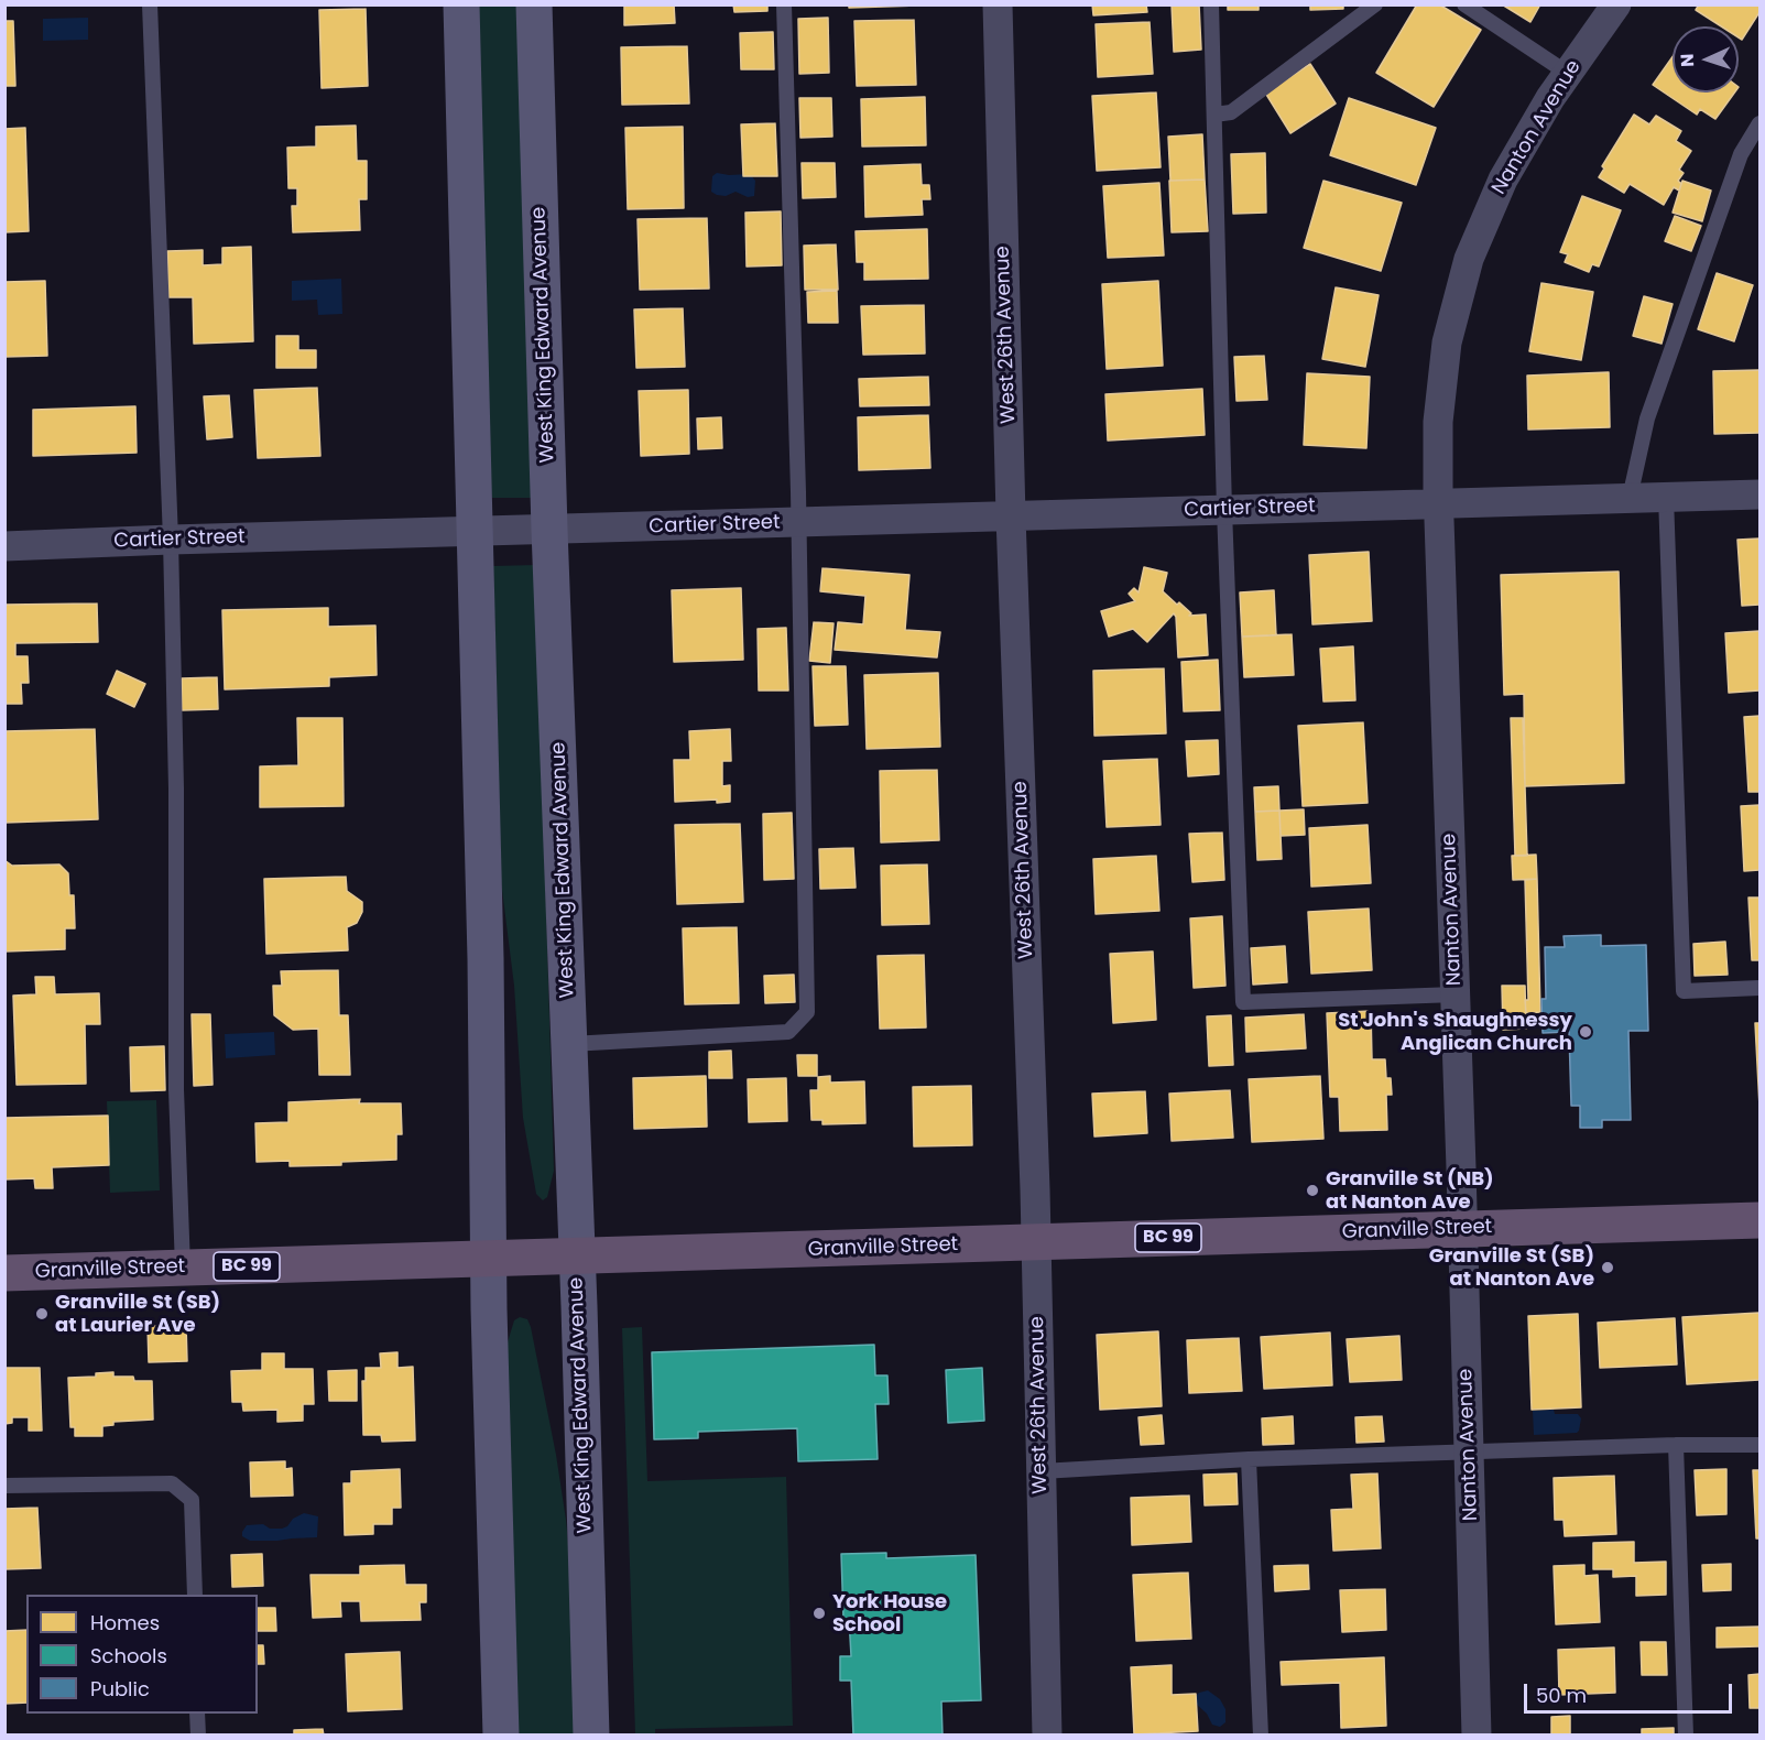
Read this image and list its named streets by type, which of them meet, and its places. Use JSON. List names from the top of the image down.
{
  "streets": {
    "highway": ["Granville Street", "BC 99"],
    "main road": ["West King Edward Avenue"],
    "street": ["Nanton Avenue", "West 26th Avenue", "Cartier Street"]
  },
  "crossings": [
    ["Nanton Avenue", "Cartier Street"],
    ["Nanton Avenue", "Granville Street"],
    ["West King Edward Avenue", "Cartier Street"],
    ["West King Edward Avenue", "Granville Street"],
    ["West 26th Avenue", "Cartier Street"],
    ["West 26th Avenue", "Granville Street"]
  ],
  "places": [
    "St John's Shaughnessy Anglican Church",
    "Granville St (NB) at Nanton Ave",
    "Granville St (SB) at Nanton Ave",
    "Granville St (SB) at Laurier Ave",
    "York House School"
  ],
  "legend": ["Homes", "Schools", "Public"],
  "scale_bar": "50 m",
  "north": "left"
}
